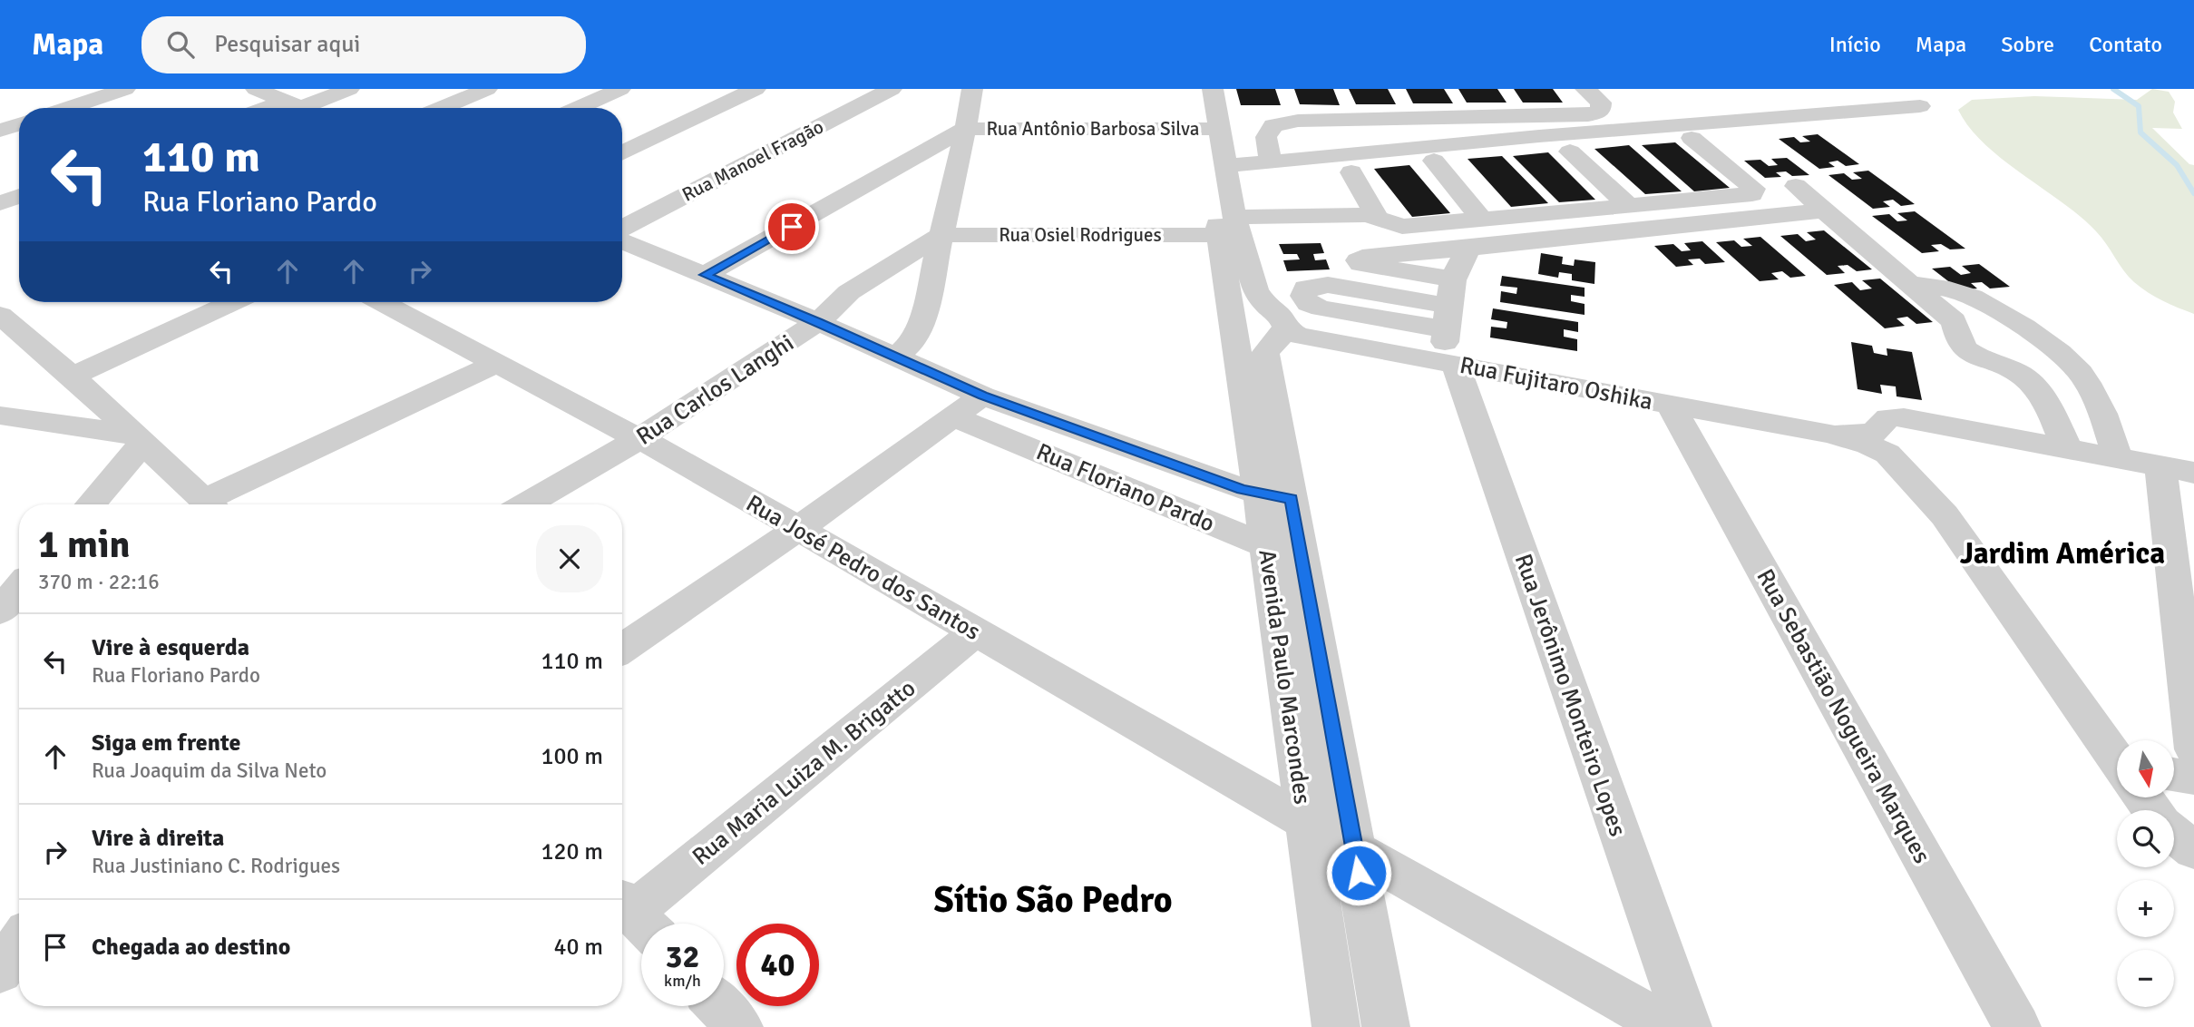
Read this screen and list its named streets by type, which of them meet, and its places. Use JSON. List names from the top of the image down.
{
  "streets": {
    "street": [
      "Rua Antônio Barbosa Silva",
      "Rua Manoel Fragão",
      "Rua Osiel Rodrigues",
      "Rua Fujitaro Oshika",
      "Rua Carlos Langhi",
      "Rua Floriano Pardo",
      "Rua José Pedro dos Santos",
      "Avenida Paulo Marcondes",
      "Rua Jerônimo Monteiro Lopes",
      "Rua Sebastião Nogueira Marques",
      "Rua Maria Luiza M. Brigatto"
    ]
  },
  "crossings": [
    ["Rua Antônio Barbosa Silva", "Avenida Paulo Marcondes"],
    ["Rua Osiel Rodrigues", "Rua Carlos Langhi"],
    ["Rua Osiel Rodrigues", "Avenida Paulo Marcondes"],
    ["Rua Fujitaro Oshika", "Avenida Paulo Marcondes"],
    ["Rua Fujitaro Oshika", "Rua Jerônimo Monteiro Lopes"],
    ["Rua Fujitaro Oshika", "Rua Sebastião Nogueira Marques"],
    ["Rua Carlos Langhi", "Rua Floriano Pardo"],
    ["Rua Carlos Langhi", "Rua José Pedro dos Santos"],
    ["Rua Floriano Pardo", "Avenida Paulo Marcondes"],
    ["Rua José Pedro dos Santos", "Avenida Paulo Marcondes"],
    ["Rua José Pedro dos Santos", "Rua Maria Luiza M. Brigatto"]
  ],
  "districts": ["Jardim América", "Sítio São Pedro"],
  "north": "bottom",
  "page": {
    "header": "Mapa",
    "search": "Pesquisar aqui",
    "nav": [
      "Início",
      "Mapa",
      "Sobre",
      "Contato"
    ],
    "turn": ["110 m", "Rua Floriano Pardo"],
    "heading": ["1 min", "370 m · 22:16"],
    "list": [
      {
        "name": "Vire à esquerda",
        "note": "Rua Floriano Pardo",
        "value": "110 m"
      },
      {
        "name": "Siga em frente",
        "note": "Rua Joaquim da Silva Neto",
        "value": "100 m"
      },
      {
        "name": "Vire à direita",
        "note": "Rua Justiniano C. Rodrigues",
        "value": "120 m"
      },
      {
        "name": "Chegada ao destino",
        "value": "40 m"
      }
    ],
    "map_buttons": ["+", "−"],
    "speed": "32 km/h",
    "limit": "40"
  }
}
